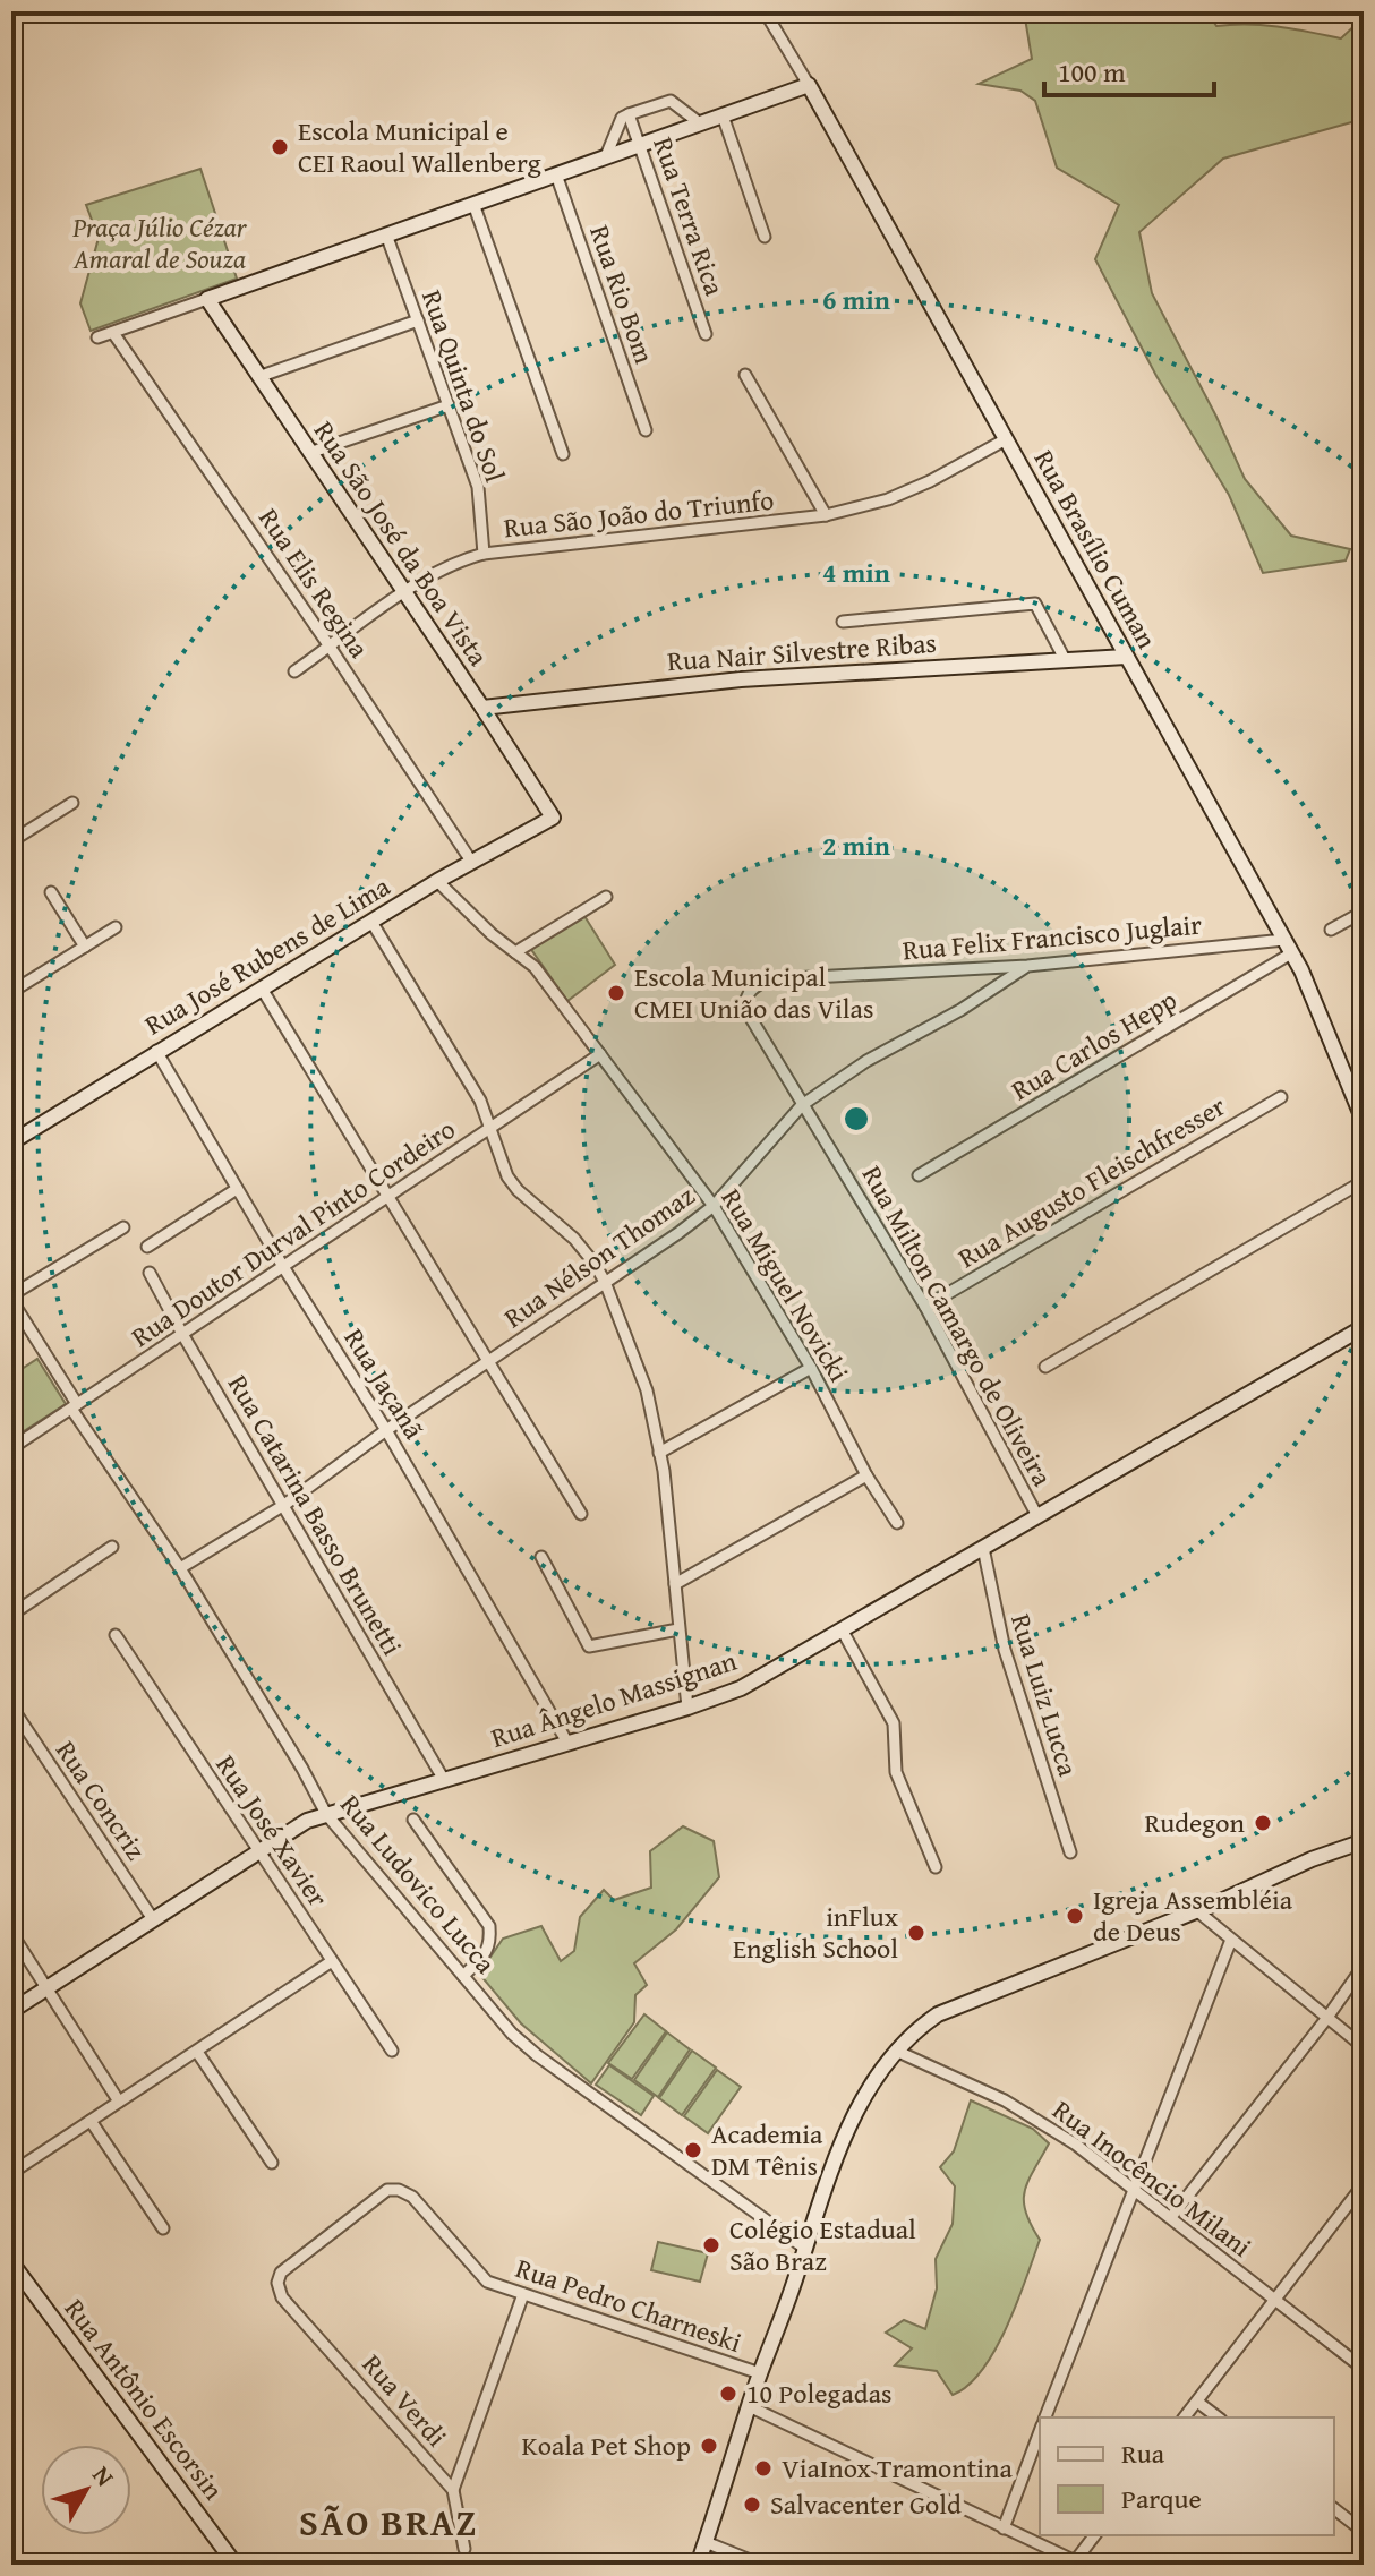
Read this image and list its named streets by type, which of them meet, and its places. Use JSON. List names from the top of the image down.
{
  "streets": {
    "street": [
      "Rua Terra Rica",
      "Rua Rio Bom",
      "Rua Quinta do Sol",
      "Rua São João do Triunfo",
      "Rua São José da Boa Vista",
      "Rua Brasílio Cuman",
      "Rua Elis Regina",
      "Rua Nair Silvestre Ribas",
      "Rua Felix Francisco Juglair",
      "Rua José Rubens de Lima",
      "Rua Carlos Hepp",
      "Rua Augusto Fleischfresser",
      "Rua Doutor Durval Pinto Cordeiro",
      "Rua Nélson Thomaz",
      "Rua Miguel Novicki",
      "Rua Milton Camargo de Oliveira",
      "Rua Jaçanã",
      "Rua Catarina Basso Brunetti",
      "Rua Luiz Lucca",
      "Rua Ângelo Massignan",
      "Rua Concriz",
      "Rua José Xavier",
      "Rua Ludovico Lucca",
      "Rua Inocêncio Milani",
      "Rua Pedro Charneski",
      "Rua Antônio Escorsin",
      "Rua Verdi"
    ]
  },
  "crossings": [
    ["Rua Quinta do Sol", "Rua São João do Triunfo"],
    ["Rua São João do Triunfo", "Rua São José da Boa Vista"],
    ["Rua São João do Triunfo", "Rua Brasílio Cuman"],
    ["Rua São João do Triunfo", "Rua Elis Regina"],
    ["Rua São José da Boa Vista", "Rua Nair Silvestre Ribas"],
    ["Rua São José da Boa Vista", "Rua José Rubens de Lima"],
    ["Rua Brasílio Cuman", "Rua Nair Silvestre Ribas"],
    ["Rua Brasílio Cuman", "Rua Felix Francisco Juglair"],
    ["Rua Brasílio Cuman", "Rua Carlos Hepp"],
    ["Rua Elis Regina", "Rua José Rubens de Lima"],
    ["Rua Felix Francisco Juglair", "Rua Carlos Hepp"],
    ["Rua Felix Francisco Juglair", "Rua Nélson Thomaz"],
    ["Rua Felix Francisco Juglair", "Rua Milton Camargo de Oliveira"],
    ["Rua José Rubens de Lima", "Rua Miguel Novicki"],
    ["Rua José Rubens de Lima", "Rua Jaçanã"],
    ["Rua Augusto Fleischfresser", "Rua Milton Camargo de Oliveira"],
    ["Rua Doutor Durval Pinto Cordeiro", "Rua Miguel Novicki"],
    ["Rua Doutor Durval Pinto Cordeiro", "Rua Jaçanã"],
    ["Rua Doutor Durval Pinto Cordeiro", "Rua Catarina Basso Brunetti"],
    ["Rua Doutor Durval Pinto Cordeiro", "Rua Ludovico Lucca"],
    ["Rua Nélson Thomaz", "Rua Miguel Novicki"],
    ["Rua Nélson Thomaz", "Rua Milton Camargo de Oliveira"],
    ["Rua Nélson Thomaz", "Rua Jaçanã"],
    ["Rua Nélson Thomaz", "Rua Catarina Basso Brunetti"],
    ["Rua Nélson Thomaz", "Rua Ludovico Lucca"],
    ["Rua Milton Camargo de Oliveira", "Rua Ângelo Massignan"],
    ["Rua Jaçanã", "Rua Ângelo Massignan"],
    ["Rua Catarina Basso Brunetti", "Rua Ângelo Massignan"],
    ["Rua Luiz Lucca", "Rua Ângelo Massignan"],
    ["Rua Ângelo Massignan", "Rua Concriz"],
    ["Rua Ângelo Massignan", "Rua José Xavier"],
    ["Rua Ângelo Massignan", "Rua Ludovico Lucca"],
    ["Rua Pedro Charneski", "Rua Verdi"]
  ],
  "districts": ["SÃO BRAZ"],
  "parks": ["Praça Júlio Cézar Amaral de Souza"],
  "places": [
    "Escola Municipal e CEI Raoul Wallenberg",
    "Escola Municipal CMEI União das Vilas",
    "Rudegon",
    "Igreja Assembléia de Deus",
    "inFlux English School",
    "Academia DM Tênis",
    "Colégio Estadual São Braz",
    "10 Polegadas",
    "Koala Pet Shop",
    "ViaInox Tramontina",
    "Salvacenter Gold"
  ],
  "legend": ["Rua", "Parque"],
  "scale_bar": "100 m",
  "north": "top right",
  "rings": ["6 min", "4 min", "2 min"]
}
